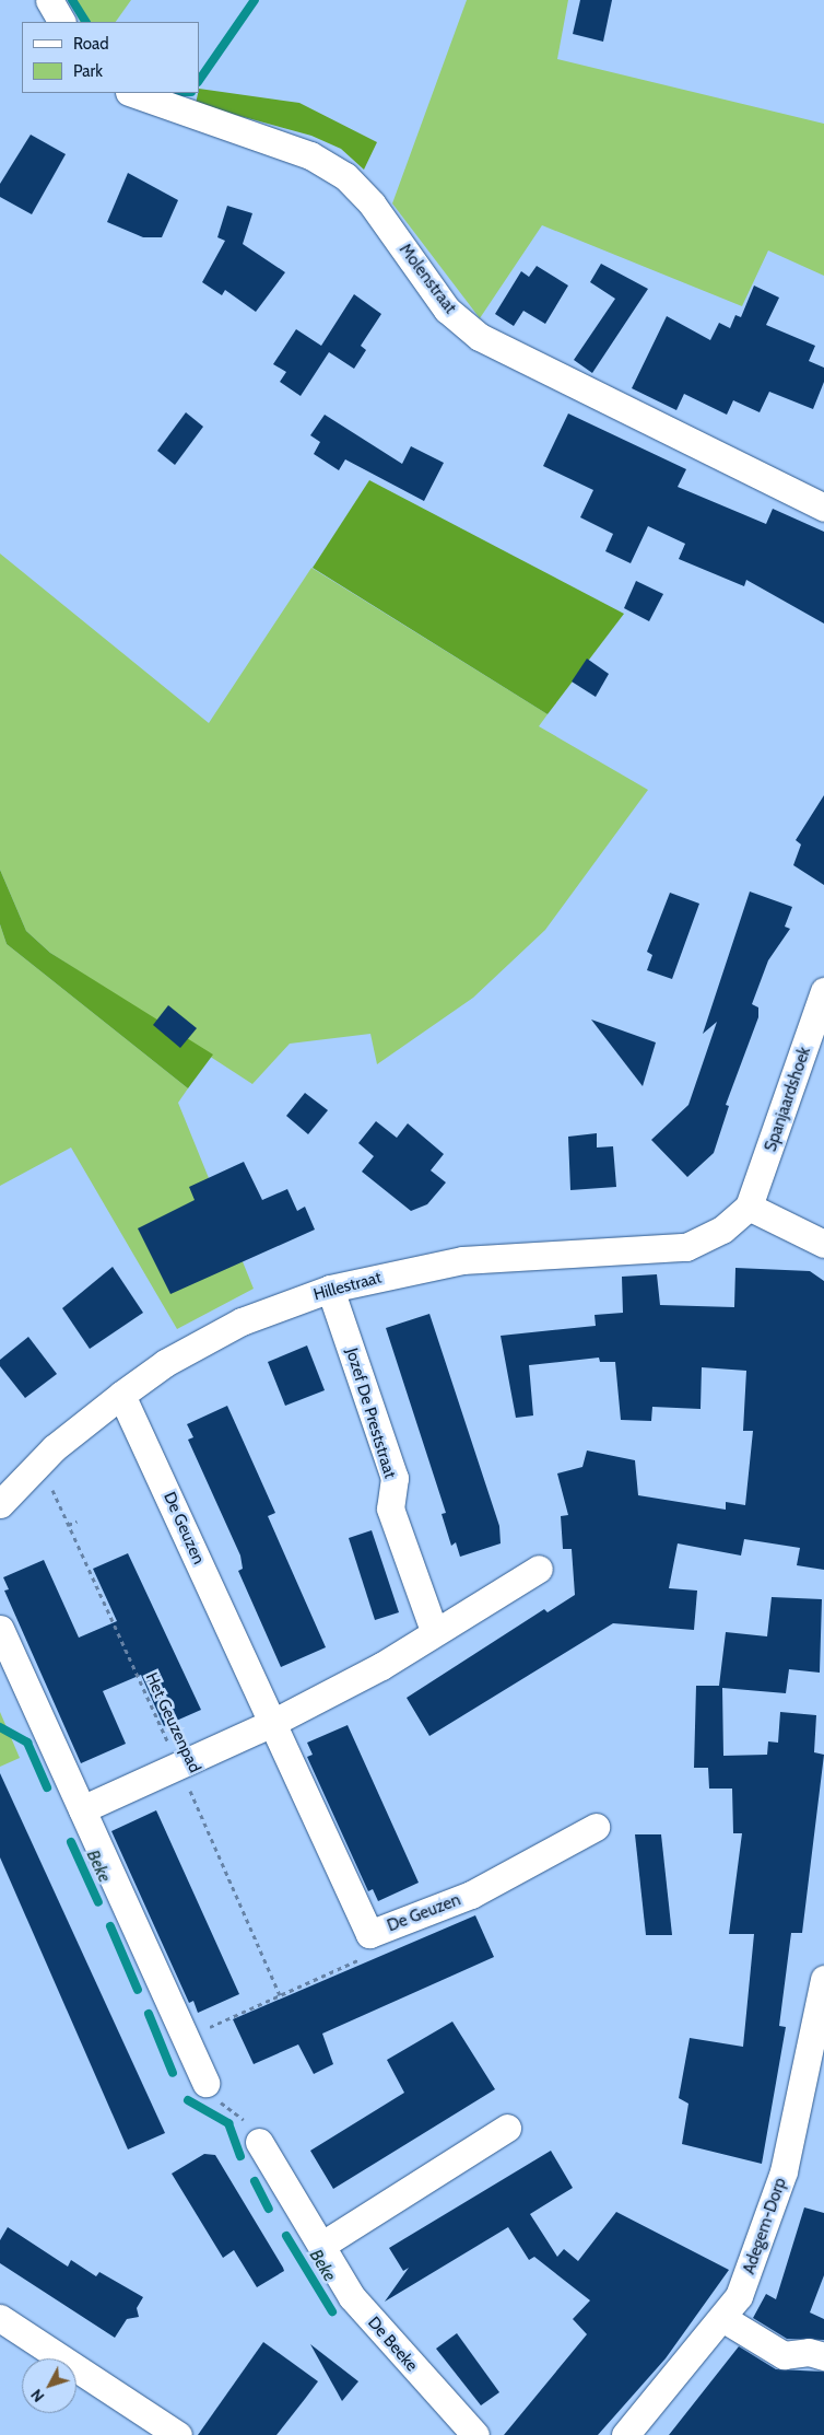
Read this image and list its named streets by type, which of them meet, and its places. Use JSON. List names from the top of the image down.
{
  "streets": {
    "street": [
      "Molenstraat",
      "Spanjaardshoek",
      "Hillestraat",
      "Jozef De Preststraat",
      "De Geuzen",
      "Adegem-Dorp",
      "De Beeke"
    ],
    "path": ["Het Geuzenpad"]
  },
  "crossings": [
    ["Spanjaardshoek", "Hillestraat"],
    ["Hillestraat", "Jozef De Preststraat"],
    ["Hillestraat", "De Geuzen"],
    ["Hillestraat", "Het Geuzenpad"]
  ],
  "water": ["Beke"],
  "legend": ["Road", "Park"],
  "north": "bottom left"
}
